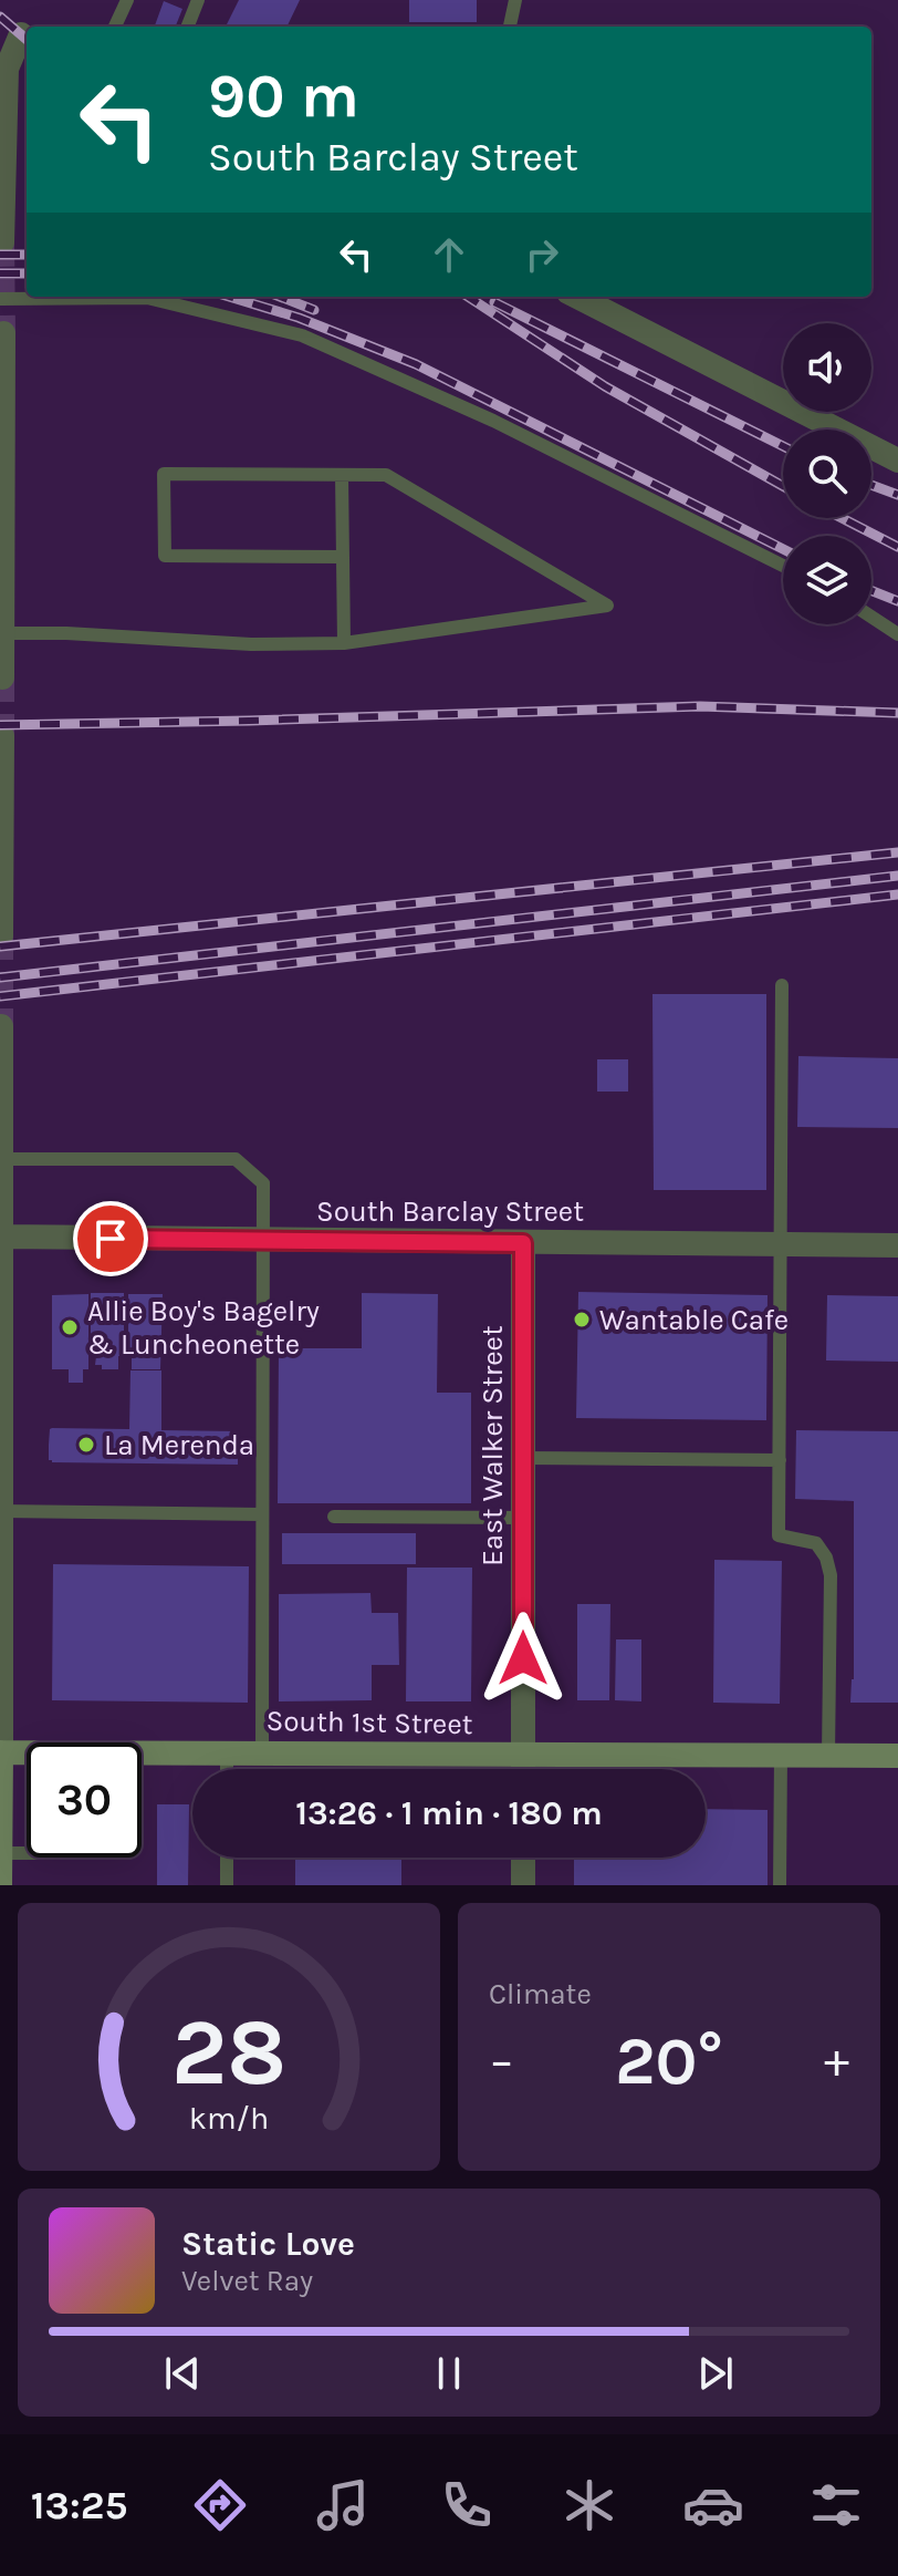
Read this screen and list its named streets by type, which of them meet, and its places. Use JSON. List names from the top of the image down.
{
  "streets": {
    "main road": ["South 1st Street"],
    "street": ["South Barclay Street", "East Walker Street"]
  },
  "crossings": [
    ["South Barclay Street", "East Walker Street"],
    ["East Walker Street", "South 1st Street"]
  ],
  "places": ["Wantable Cafe", "Allie Boy's Bagelry & Luncheonette", "La Merenda"],
  "page": {
    "turn": ["90 m", "South Barclay Street"],
    "limit": "30",
    "trip": "13:26 · 1 min · 180 m",
    "tile": "Climate",
    "heat": ["−", "20°", "+"],
    "song": ["Static Love", "Velvet Ray"],
    "tabs": "13:25",
    "gauge": ["28", "km/h"]
  }
}
